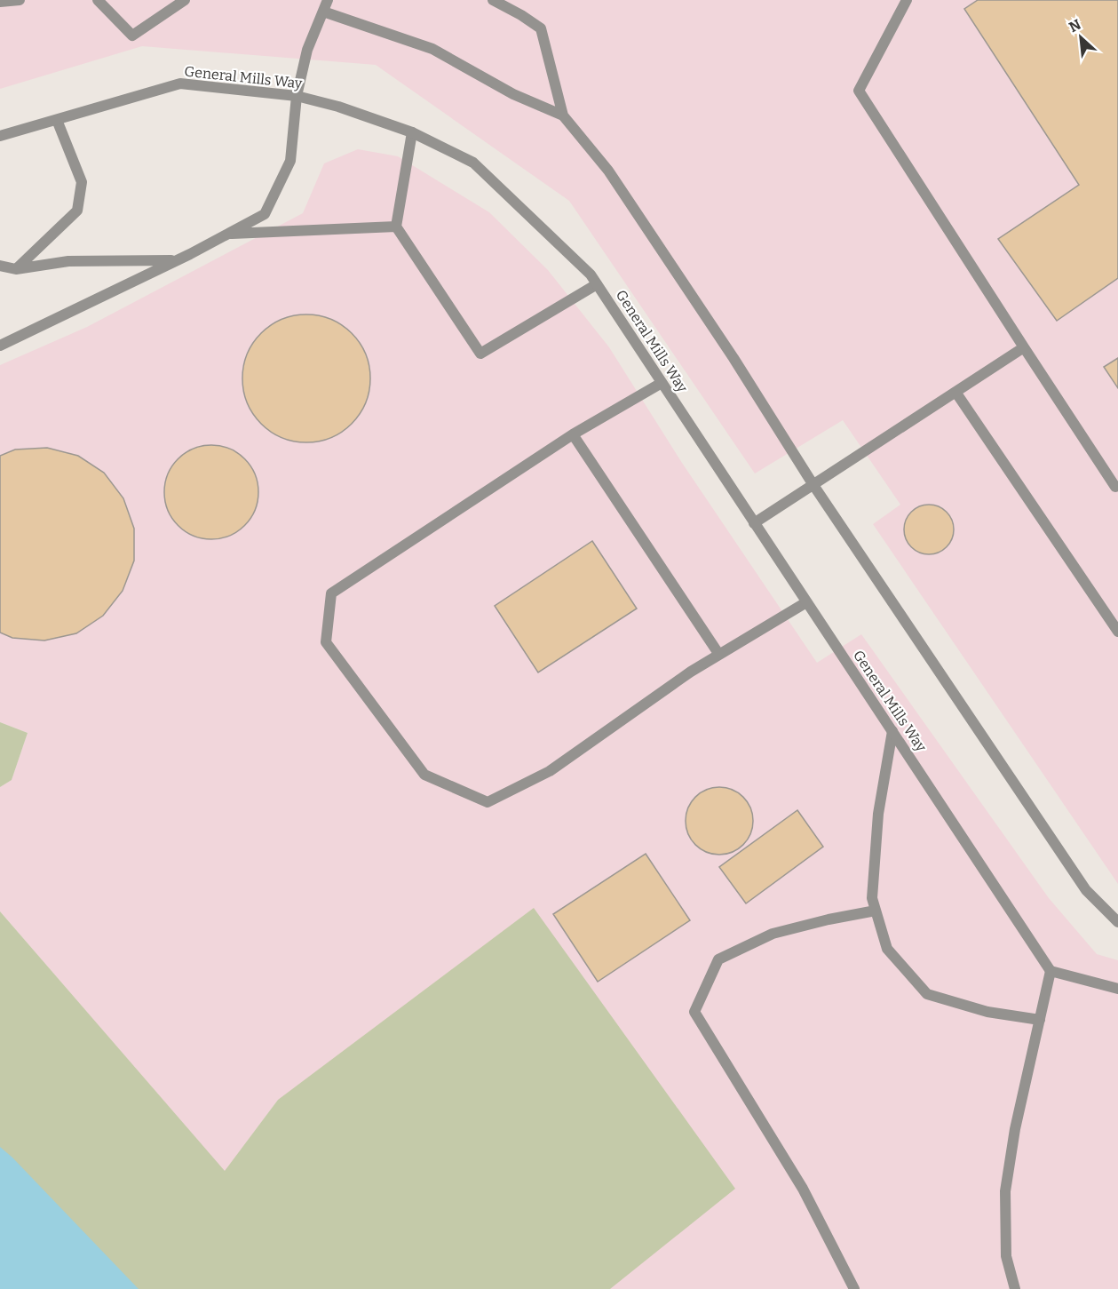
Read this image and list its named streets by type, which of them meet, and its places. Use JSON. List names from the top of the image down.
{
  "streets": {
    "street": ["General Mills Way"]
  },
  "north": "top left"
}
